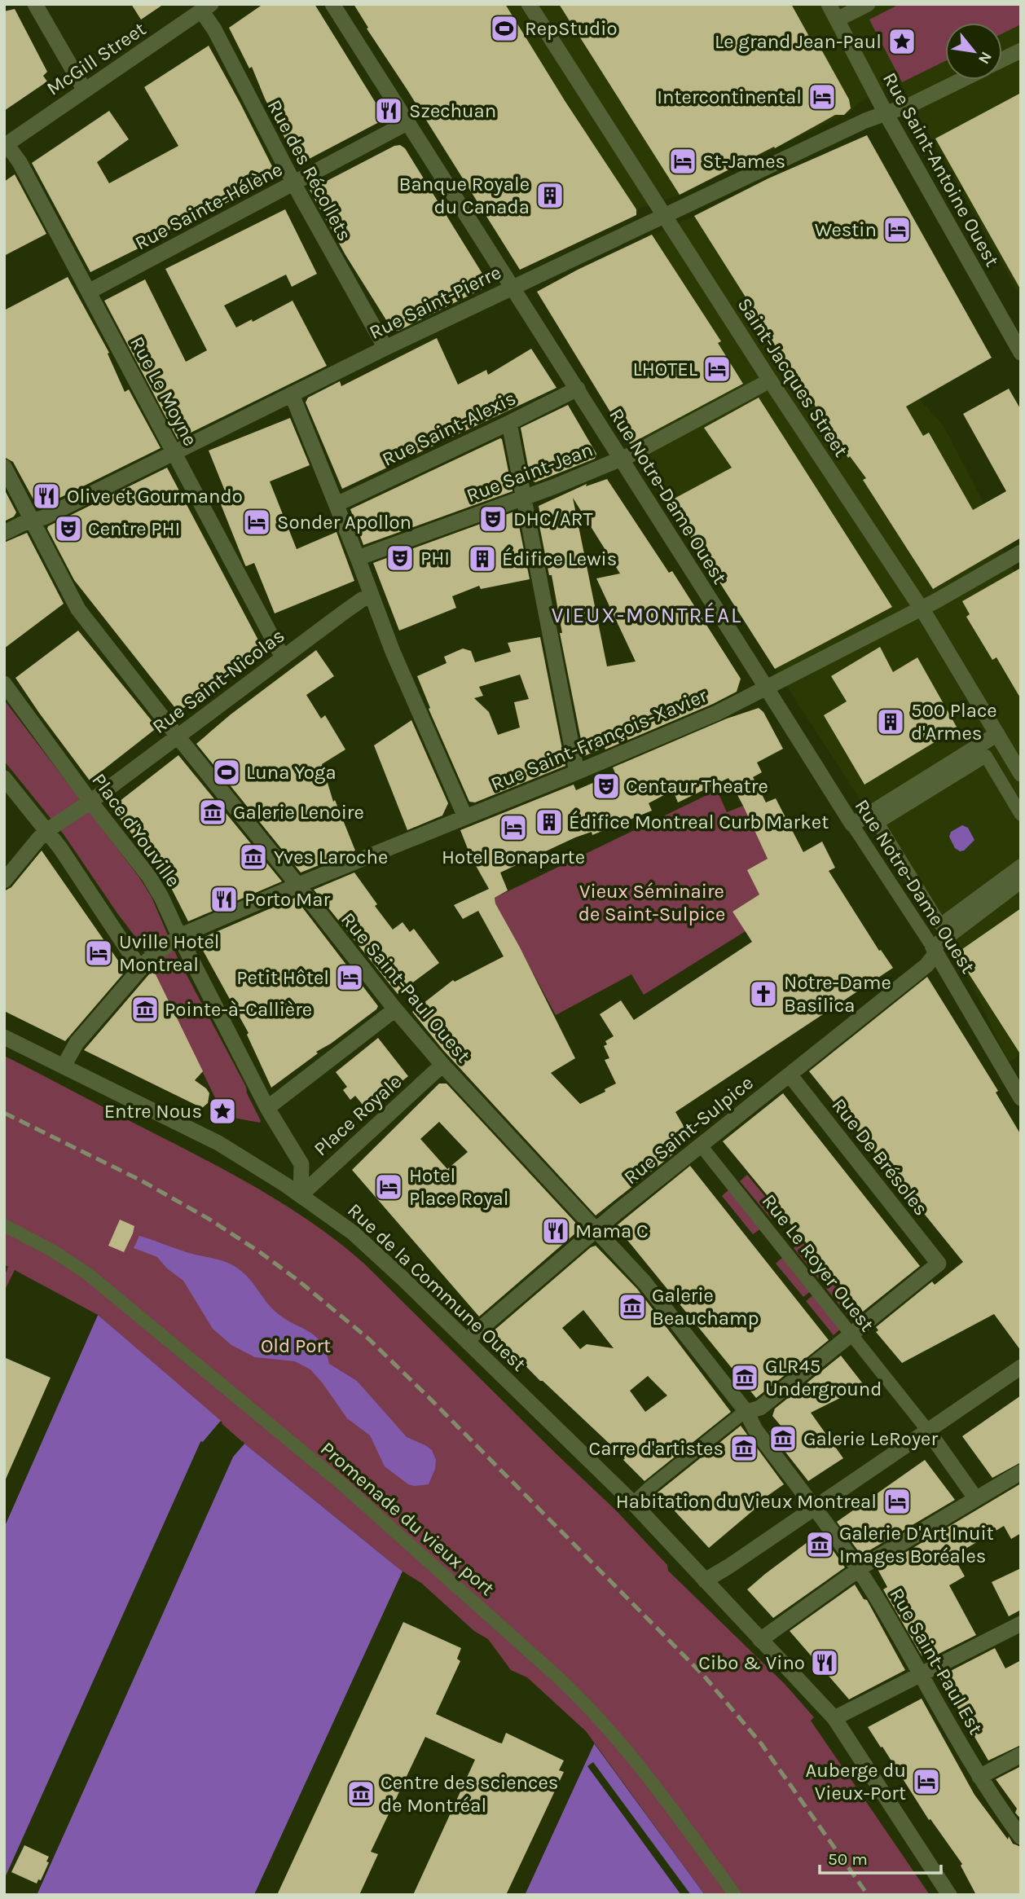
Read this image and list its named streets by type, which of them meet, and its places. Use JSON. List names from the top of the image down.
{
  "streets": {
    "street": [
      "McGill Street",
      "Rue Saint-Antoine Ouest",
      "Rue des Récollets",
      "Rue Sainte-Hélène",
      "Rue Saint-Pierre",
      "Saint-Jacques Street",
      "Rue Le Moyne",
      "Rue Saint-Alexis",
      "Rue Saint-Jean",
      "Rue Notre-Dame Ouest",
      "Rue Saint-Nicolas",
      "Rue Saint-François-Xavier",
      "Place d'Youville",
      "Rue Saint-Paul Ouest",
      "Place Royale",
      "Rue Saint-Sulpice",
      "Rue De Brésoles",
      "Rue Le Royer Ouest",
      "Rue de la Commune Ouest",
      "Promenade du vieux port",
      "Rue Saint-Paul Est"
    ]
  },
  "crossings": [
    ["McGill Street", "Rue des Récollets"],
    ["McGill Street", "Rue Le Moyne"],
    ["Rue Saint-Antoine Ouest", "Rue Saint-Pierre"],
    ["Rue des Récollets", "Rue Sainte-Hélène"],
    ["Rue des Récollets", "Rue Saint-Pierre"],
    ["Rue Sainte-Hélène", "Rue Le Moyne"],
    ["Rue Sainte-Hélène", "Rue Notre-Dame Ouest"],
    ["Rue Saint-Pierre", "Saint-Jacques Street"],
    ["Rue Saint-Pierre", "Rue Le Moyne"],
    ["Rue Saint-Pierre", "Rue Notre-Dame Ouest"],
    ["Rue Saint-Pierre", "Rue Saint-Paul Ouest"],
    ["Saint-Jacques Street", "Rue Saint-Jean"],
    ["Saint-Jacques Street", "Rue Saint-François-Xavier"],
    ["Rue Le Moyne", "Rue Saint-Nicolas"],
    ["Rue Saint-Alexis", "Rue Notre-Dame Ouest"],
    ["Rue Saint-Jean", "Rue Notre-Dame Ouest"],
    ["Rue Notre-Dame Ouest", "Rue Saint-François-Xavier"],
    ["Rue Notre-Dame Ouest", "Rue Saint-Sulpice"],
    ["Rue Saint-Nicolas", "Place d'Youville"],
    ["Rue Saint-Nicolas", "Rue Saint-Paul Ouest"],
    ["Rue Saint-François-Xavier", "Place d'Youville"],
    ["Rue Saint-François-Xavier", "Rue Saint-Paul Ouest"],
    ["Rue Saint-François-Xavier", "Rue de la Commune Ouest"],
    ["Place d'Youville", "Place Royale"],
    ["Place d'Youville", "Rue de la Commune Ouest"],
    ["Rue Saint-Paul Ouest", "Place Royale"],
    ["Rue Saint-Paul Ouest", "Rue Saint-Sulpice"],
    ["Rue Saint-Paul Ouest", "Rue Saint-Paul Est"],
    ["Place Royale", "Rue de la Commune Ouest"],
    ["Rue Saint-Sulpice", "Rue De Brésoles"],
    ["Rue Saint-Sulpice", "Rue Le Royer Ouest"],
    ["Rue Saint-Sulpice", "Rue de la Commune Ouest"],
    ["Rue De Brésoles", "Rue Le Royer Ouest"]
  ],
  "districts": ["VIEUX-MONTRÉAL"],
  "parks": ["Vieux Séminaire de Saint-Sulpice", "Old Port"],
  "places": {
    "sports": ["RepStudio", "Luna Yoga"],
    "place": ["Le grand Jean-Paul", "Entre Nous"],
    "hotel": [
      "Intercontinental",
      "St-James",
      "Westin",
      "LHOTEL",
      "Sonder Apollon",
      "Hotel Bonaparte",
      "Uville Hotel Montreal",
      "Petit Hôtel",
      "Hotel Place Royal",
      "Habitation du Vieux Montreal",
      "Auberge du Vieux-Port"
    ],
    "restaurant": [
      "Szechuan",
      "Olive et Gourmando",
      "Porto Mar",
      "Mama C",
      "Cibo & Vino"
    ],
    "building": [
      "Banque Royale du Canada",
      "Édifice Lewis",
      "500 Place d'Armes",
      "Édifice Montreal Curb Market"
    ],
    "theatre": [
      "DHC/ART",
      "Centre PHI",
      "PHI",
      "Centaur Theatre"
    ],
    "museum": [
      "Galerie Lenoire",
      "Yves Laroche",
      "Pointe-à-Callière",
      "Galerie Beauchamp",
      "GLR45 Underground",
      "Galerie LeRoyer",
      "Carre d'artistes",
      "Galerie D'Art Inuit Images Boréales",
      "Centre des sciences de Montréal"
    ],
    "church": ["Notre-Dame Basilica"]
  },
  "scale_bar": "50 m",
  "north": "bottom right"
}
